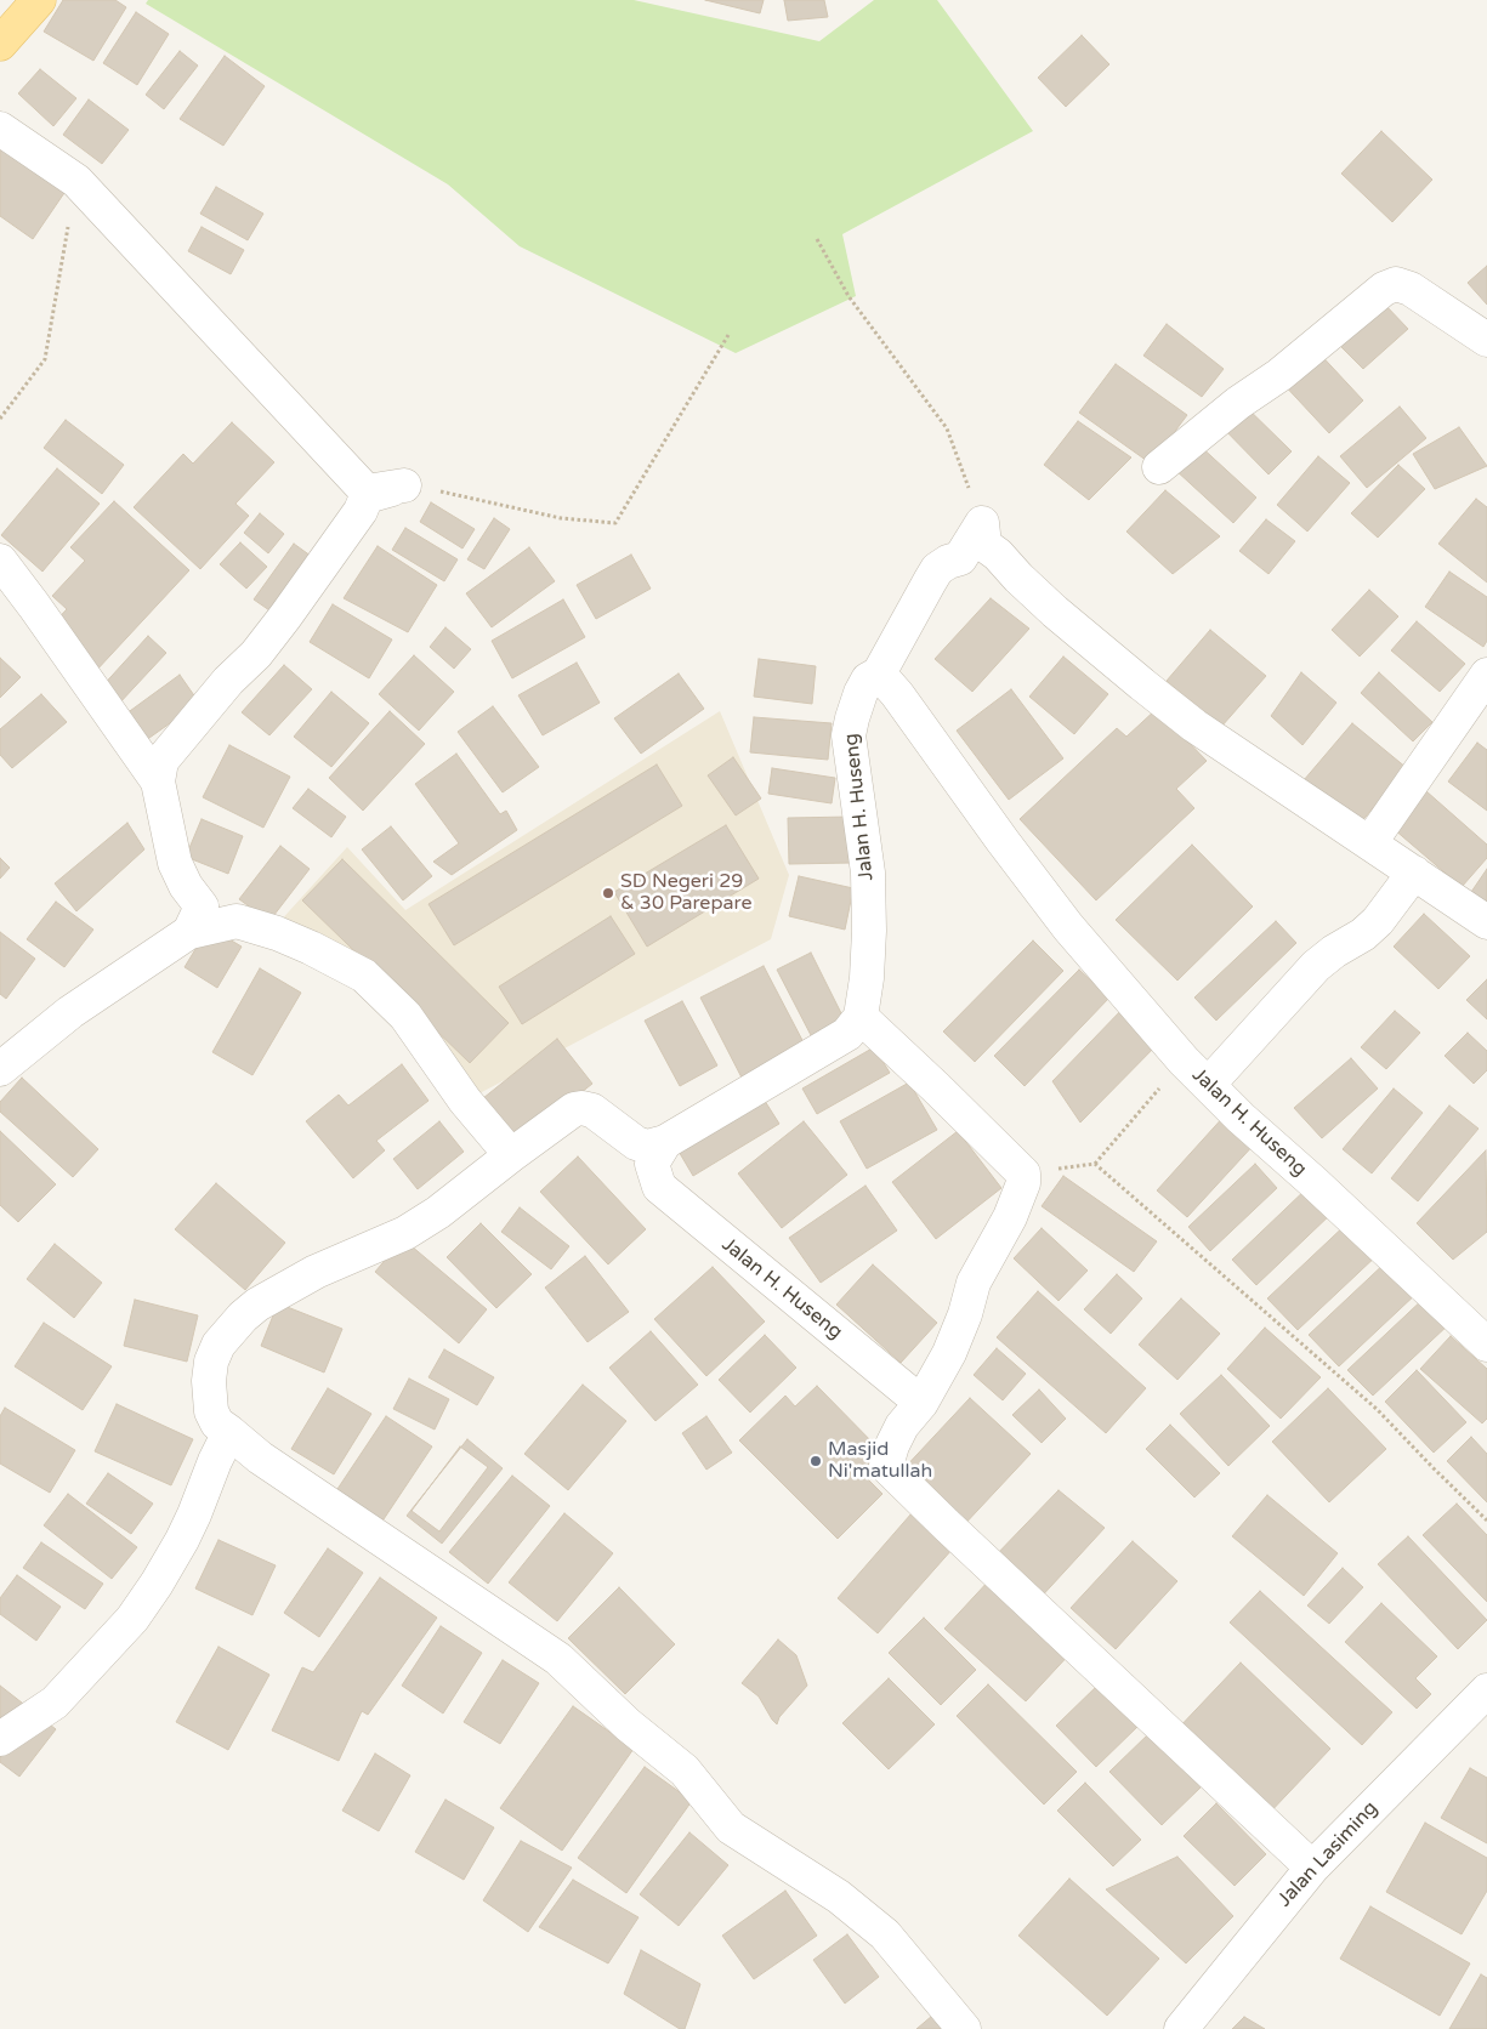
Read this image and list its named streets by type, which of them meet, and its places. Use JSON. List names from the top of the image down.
{
  "streets": {
    "street": ["Jalan H. Huseng", "Jalan Lasiming"]
  },
  "places": ["SD Negeri 29 & 30 Parepare", "Masjid Ni'matullah"]
}
